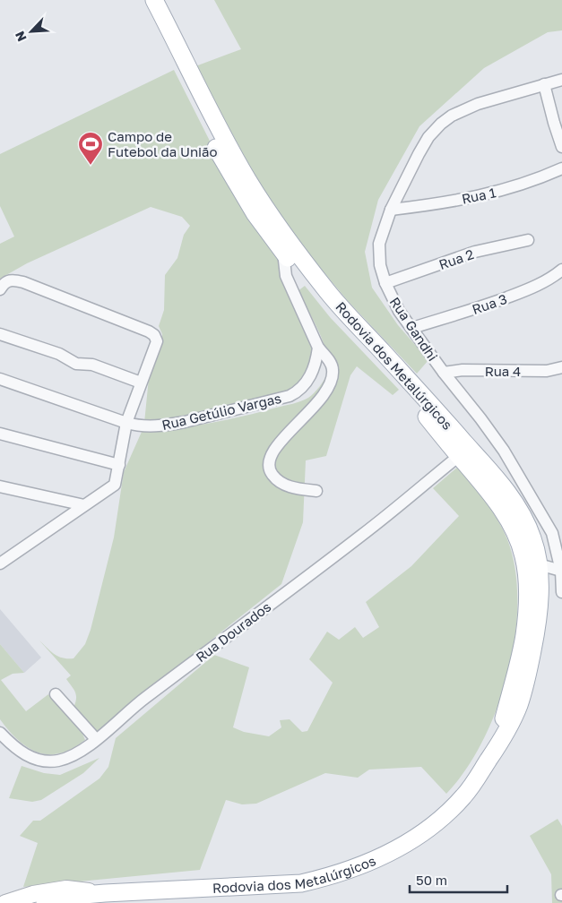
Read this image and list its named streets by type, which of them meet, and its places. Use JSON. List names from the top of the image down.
{
  "streets": {
    "main road": ["Rodovia dos Metalúrgicos"],
    "street": [
      "Rua 1",
      "Rua 2",
      "Rua 3",
      "Rua Gandhi",
      "Rua 4",
      "Rua Getúlio Vargas",
      "Rua Dourados"
    ]
  },
  "crossings": [
    ["Rua 1", "Rua Gandhi"],
    ["Rua 2", "Rua Gandhi"],
    ["Rua 3", "Rua Gandhi"],
    ["Rua Gandhi", "Rua 4"],
    ["Rodovia dos Metalúrgicos", "Rua Dourados"]
  ],
  "places": {
    "sports": ["Campo de Futebol da União"]
  },
  "scale_bar": "50 m",
  "north": "bottom left"
}
